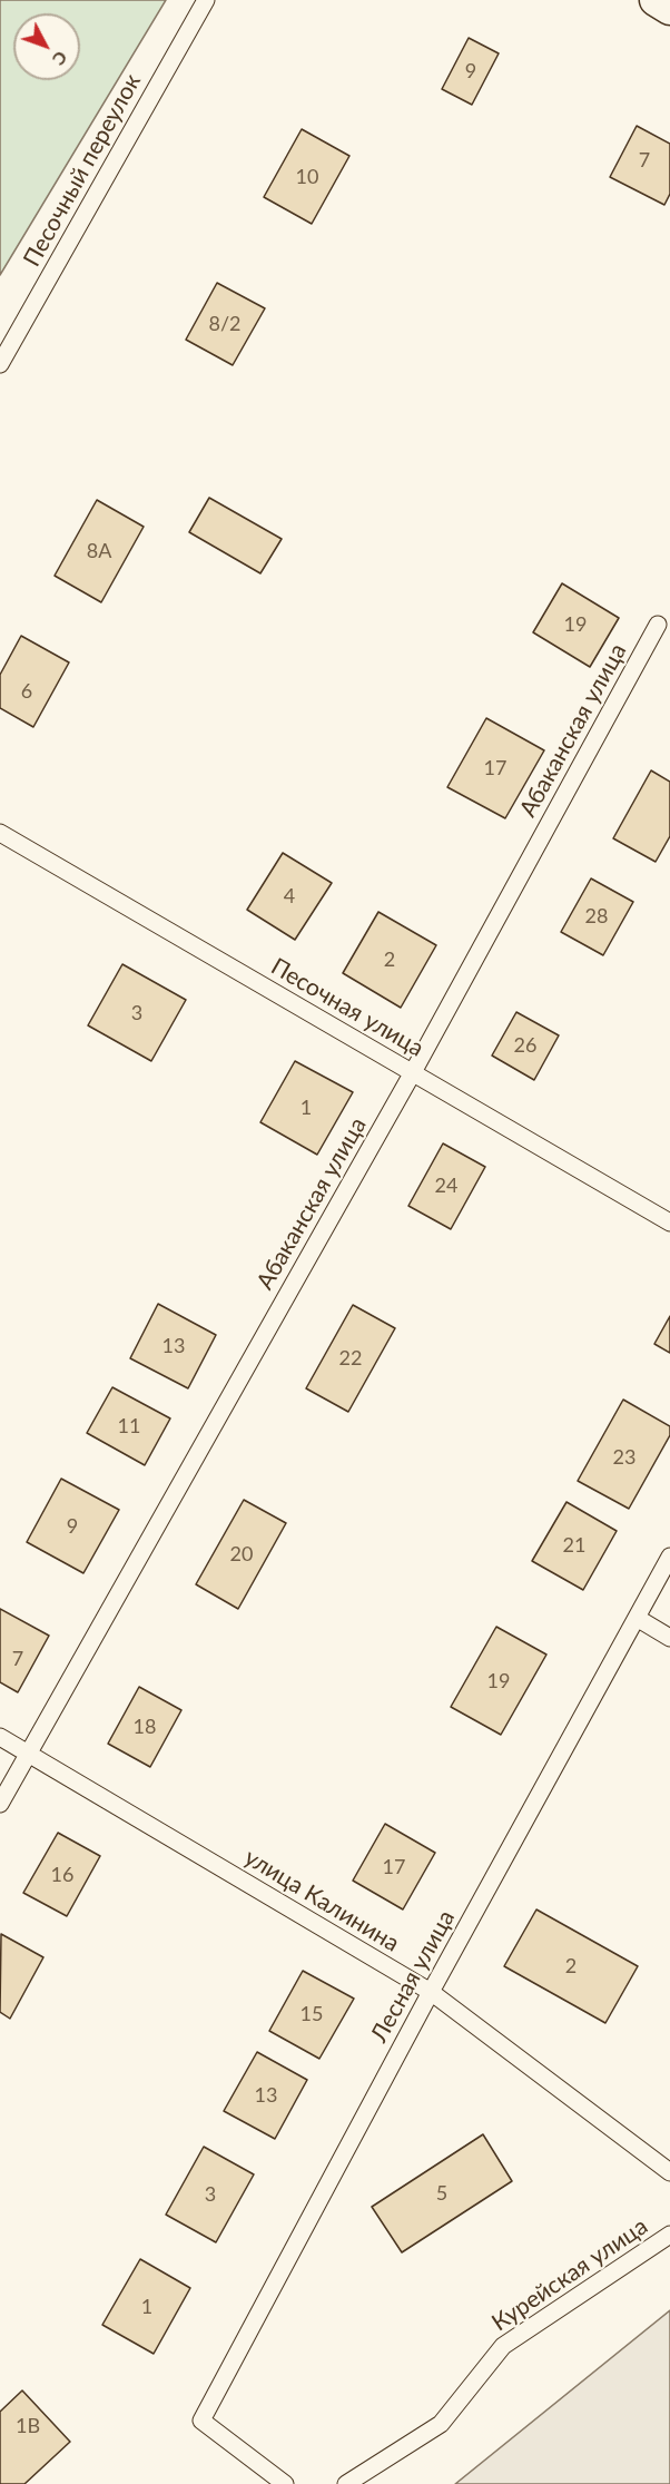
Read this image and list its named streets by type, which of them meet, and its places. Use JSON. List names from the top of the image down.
{
  "streets": {
    "lane": [
      "Песочный переулок",
      "Абаканская улица",
      "Песочная улица",
      "улица Калинина",
      "Лесная улица",
      "Курейская улица"
    ]
  },
  "crossings": [
    ["Абаканская улица", "Песочная улица"],
    ["Абаканская улица", "улица Калинина"],
    ["улица Калинина", "Лесная улица"]
  ],
  "house_numbers": [
    "9",
    "7",
    "10",
    "8/2",
    "8А",
    "19",
    "6",
    "17",
    "4",
    "28",
    "2",
    "3",
    "26",
    "1",
    "24",
    "13",
    "22",
    "11",
    "23",
    "9",
    "21",
    "20",
    "7",
    "19",
    "18",
    "17",
    "16",
    "2",
    "15",
    "13",
    "5",
    "3",
    "1",
    "1В"
  ],
  "north": "bottom right"
}
